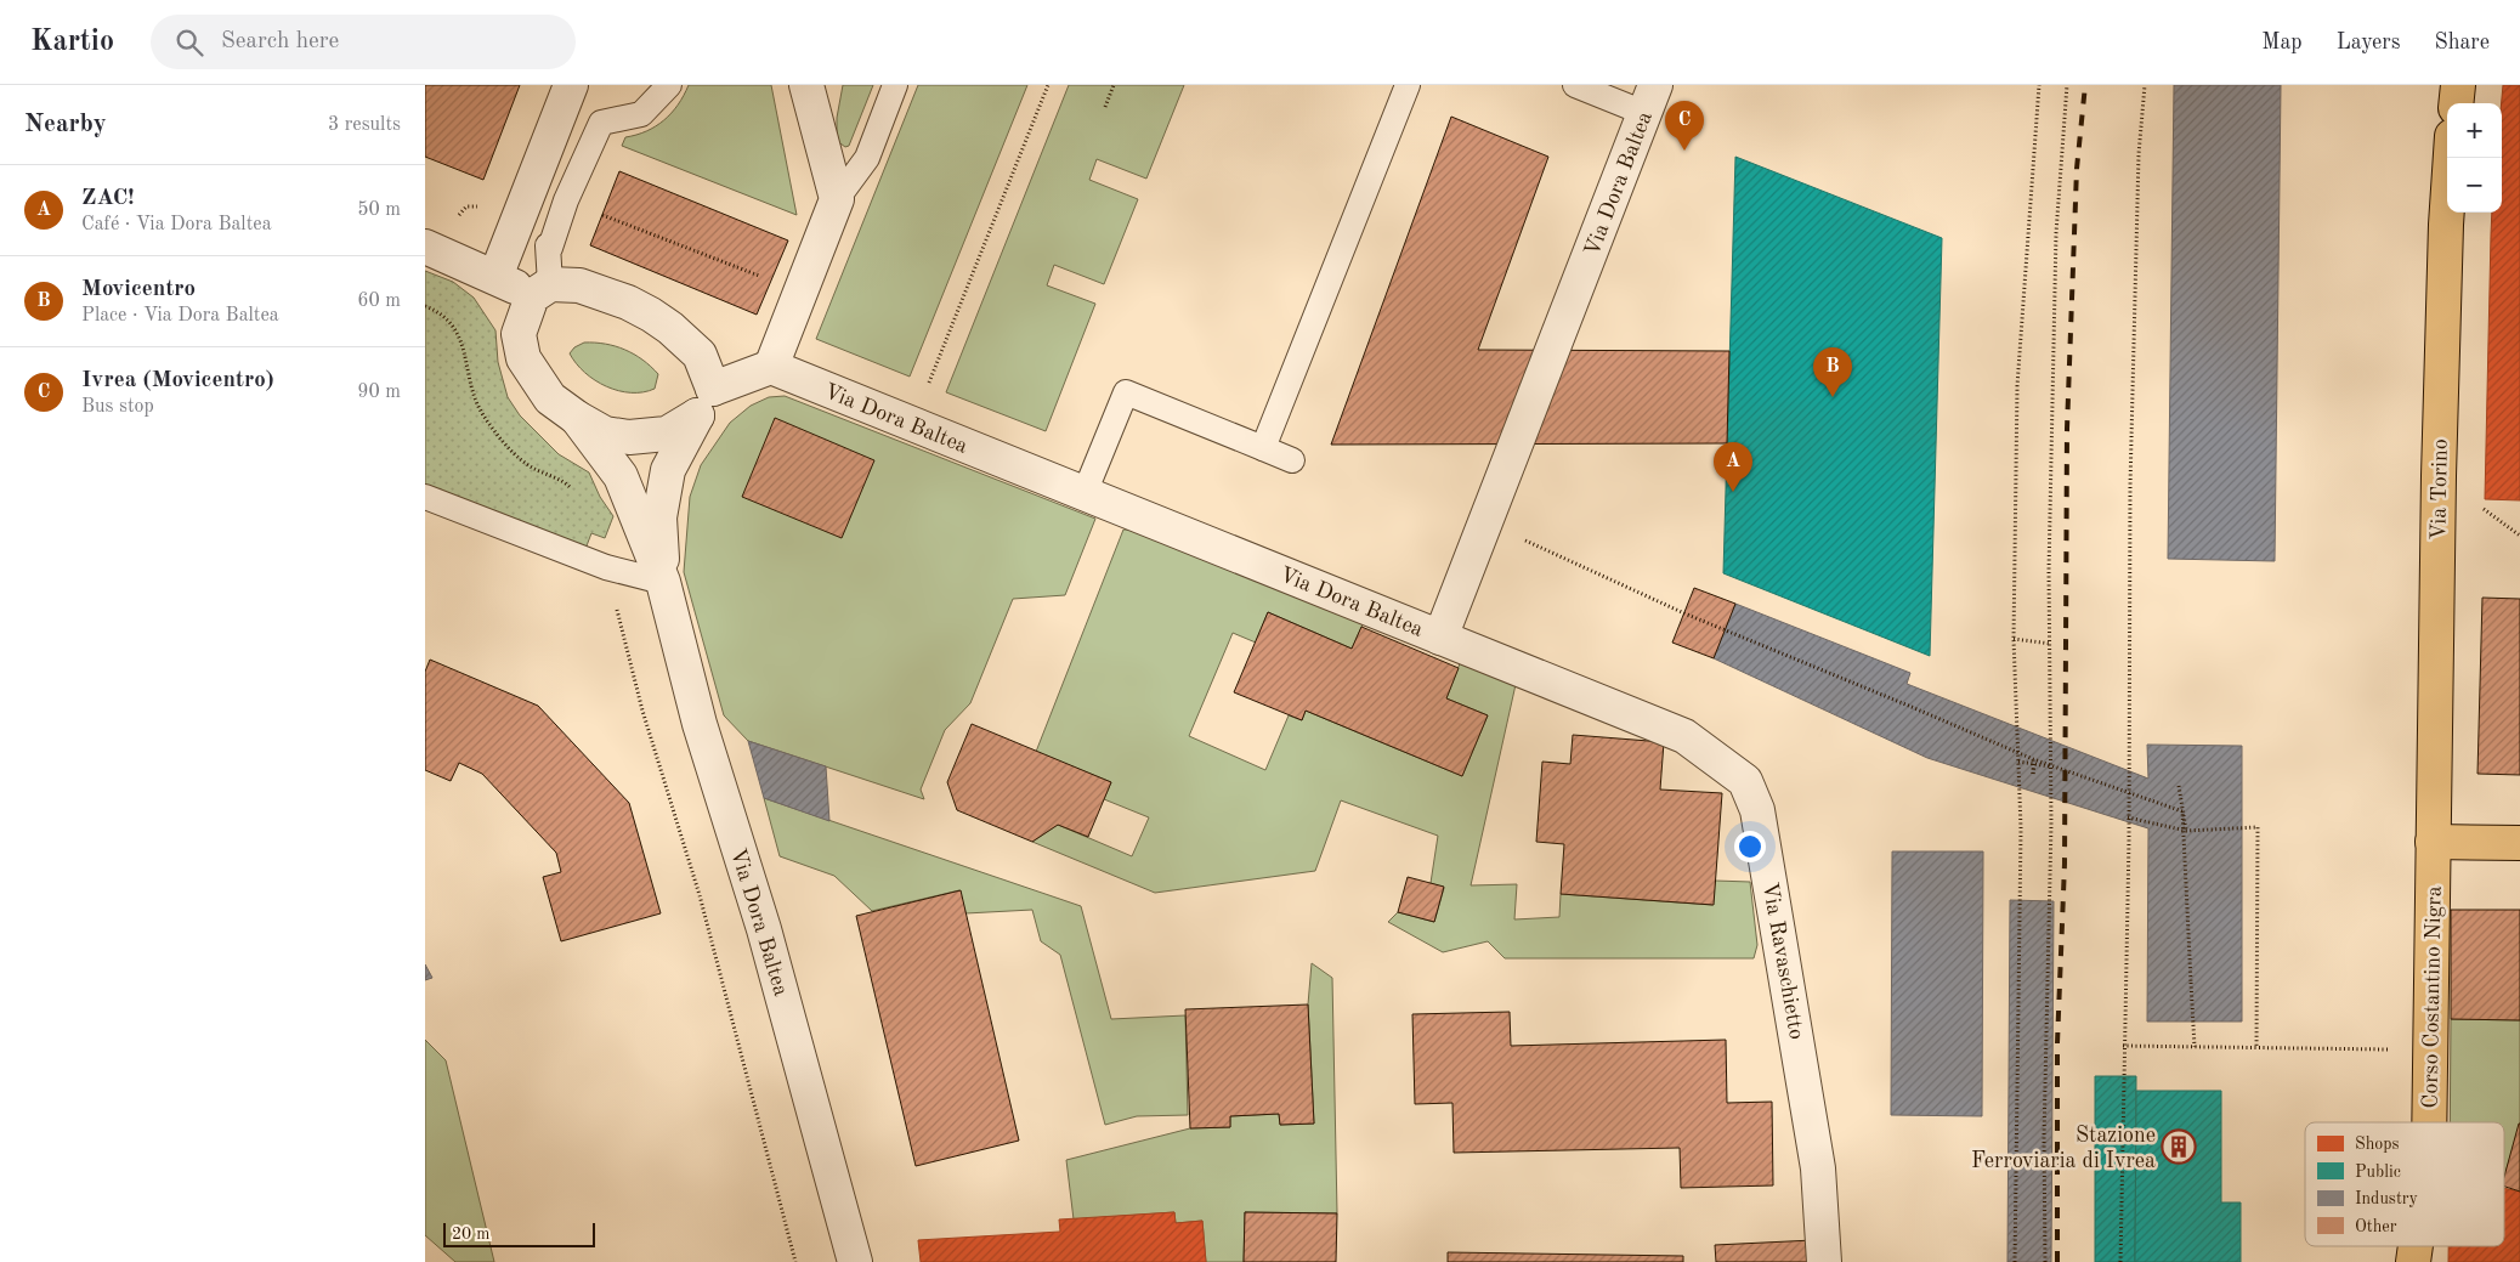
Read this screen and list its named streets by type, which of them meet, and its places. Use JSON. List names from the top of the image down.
{
  "streets": {
    "main road": ["Via Torino", "Corso Costantino Nigra"],
    "street": ["Via Dora Baltea", "Via Ravaschietto"]
  },
  "crossings": [
    ["Via Dora Baltea", "Via Ravaschietto"],
    ["Via Torino", "Corso Costantino Nigra"]
  ],
  "places": {
    "building": ["Stazione Ferroviaria di Ivrea"]
  },
  "legend": [
    "Shops",
    "Public",
    "Industry",
    "Other"
  ],
  "scale_bar": "20 m",
  "page": {
    "header": "Kartio",
    "search": "Search here",
    "nav": ["Map", "Layers", "Share"],
    "heading": ["Nearby", "3 results"],
    "pins": ["C", "B", "A"],
    "map_buttons": ["+", "−"],
    "list": [
      {
        "mark": "A",
        "name": "ZAC!",
        "note": "Café · Via Dora Baltea",
        "value": "50 m"
      },
      {
        "mark": "B",
        "name": "Movicentro",
        "note": "Place · Via Dora Baltea",
        "value": "60 m"
      },
      {
        "mark": "C",
        "name": "Ivrea (Movicentro)",
        "note": "Bus stop",
        "value": "90 m"
      }
    ],
    "scale": "20 m"
  }
}
